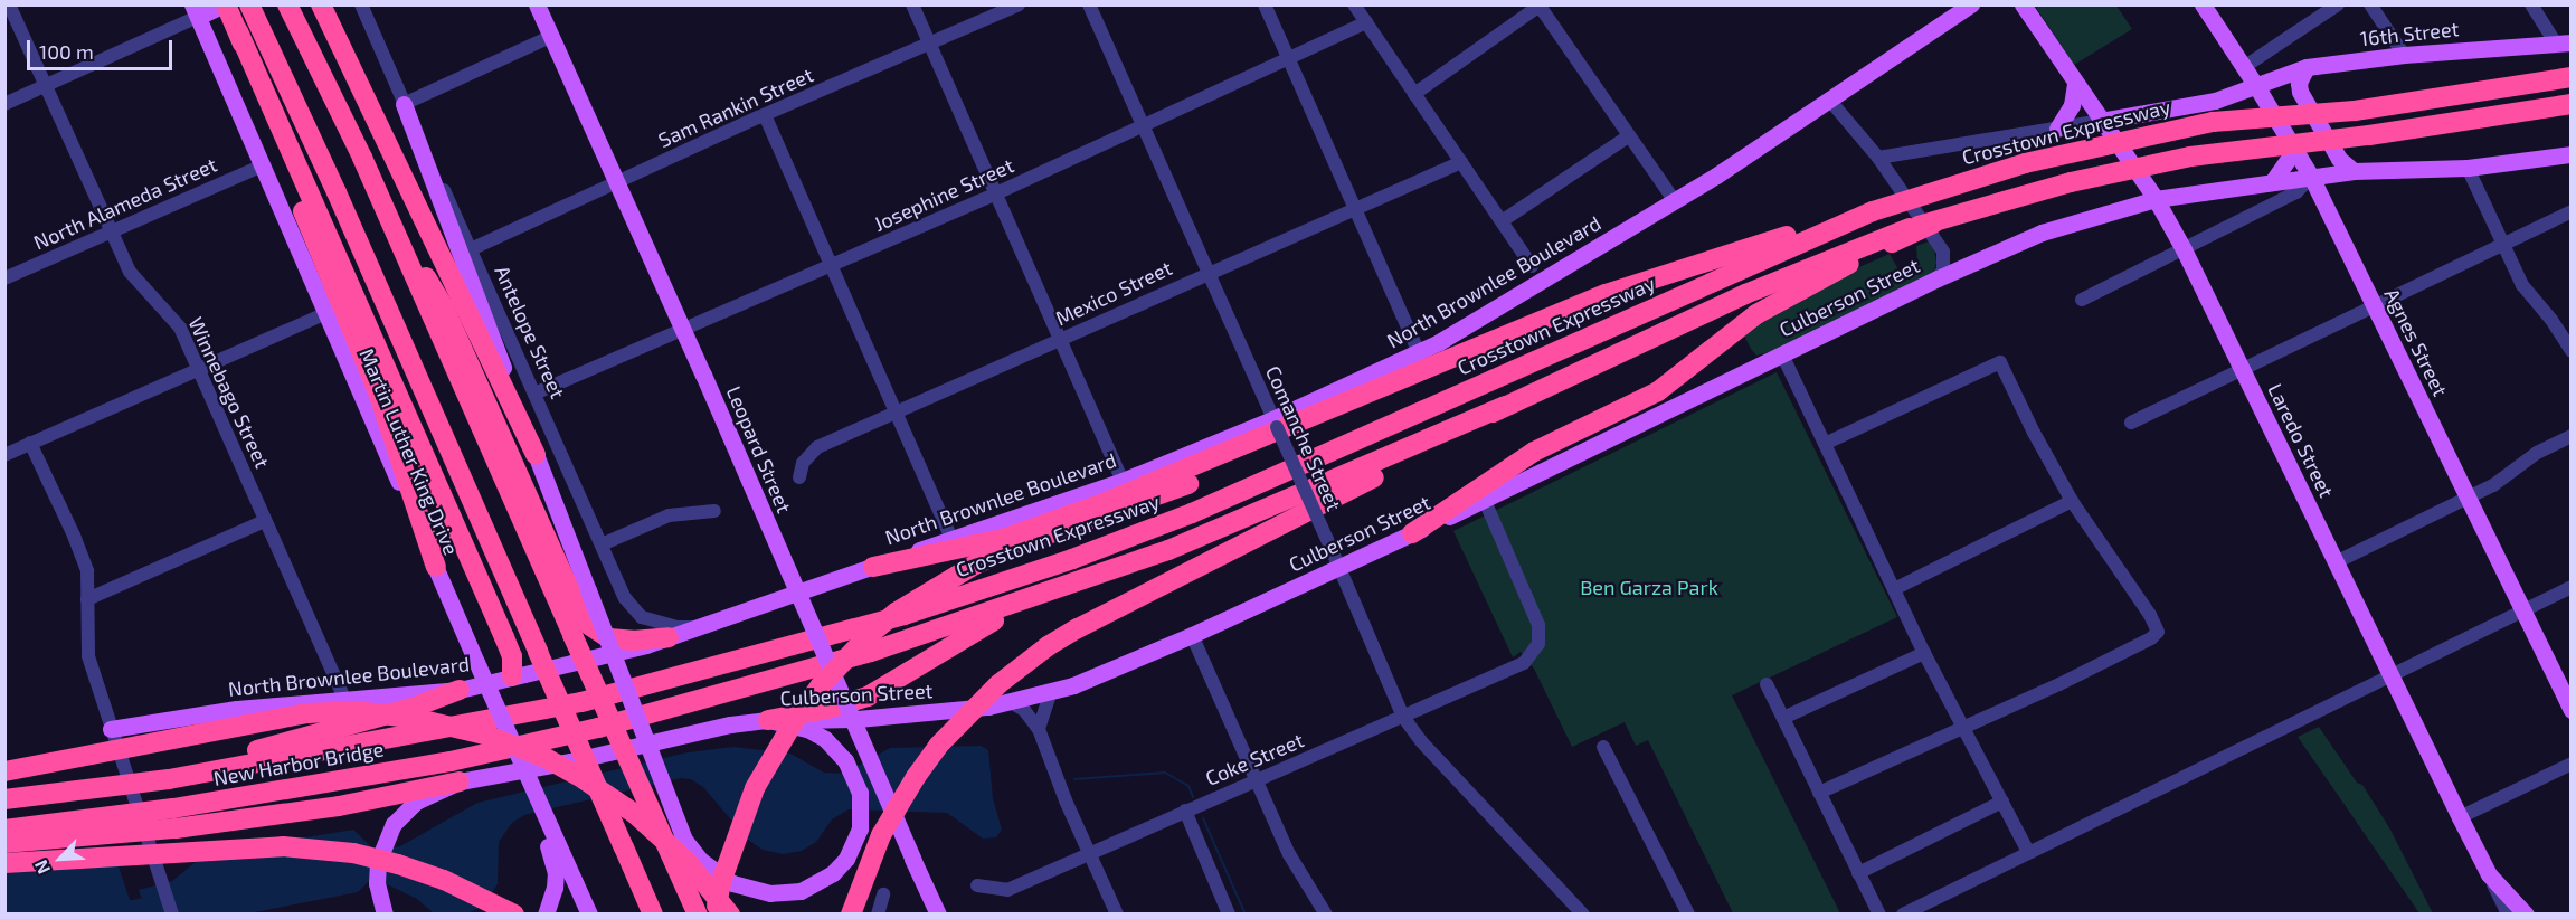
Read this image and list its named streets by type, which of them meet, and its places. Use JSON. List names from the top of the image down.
{
  "streets": {
    "highway": ["Crosstown Expressway", "New Harbor Bridge"],
    "main road": [
      "16th Street",
      "North Brownlee Boulevard",
      "Culberson Street",
      "Agnes Street",
      "Laredo Street",
      "Leopard Street",
      "Martin Luther King Drive"
    ],
    "street": [
      "Sam Rankin Street",
      "Josephine Street",
      "North Alameda Street",
      "Mexico Street",
      "Antelope Street",
      "Winnebago Street",
      "Comanche Street",
      "Coke Street"
    ]
  },
  "crossings": [
    ["16th Street", "Crosstown Expressway"],
    ["16th Street", "Agnes Street"],
    ["Sam Rankin Street", "Antelope Street"],
    ["Sam Rankin Street", "Leopard Street"],
    ["Crosstown Expressway", "Agnes Street"],
    ["Crosstown Expressway", "Laredo Street"],
    ["Crosstown Expressway", "New Harbor Bridge"],
    ["Josephine Street", "Antelope Street"],
    ["Josephine Street", "Comanche Street"],
    ["Josephine Street", "Leopard Street"],
    ["North Alameda Street", "Winnebago Street"],
    ["North Alameda Street", "Martin Luther King Drive"],
    ["North Brownlee Boulevard", "Antelope Street"],
    ["North Brownlee Boulevard", "Winnebago Street"],
    ["North Brownlee Boulevard", "Comanche Street"],
    ["Mexico Street", "Comanche Street"],
    ["Culberson Street", "Comanche Street"],
    ["Culberson Street", "Coke Street"],
    ["Comanche Street", "Coke Street"]
  ],
  "parks": ["Ben Garza Park"],
  "scale_bar": "100 m",
  "north": "bottom left"
}
